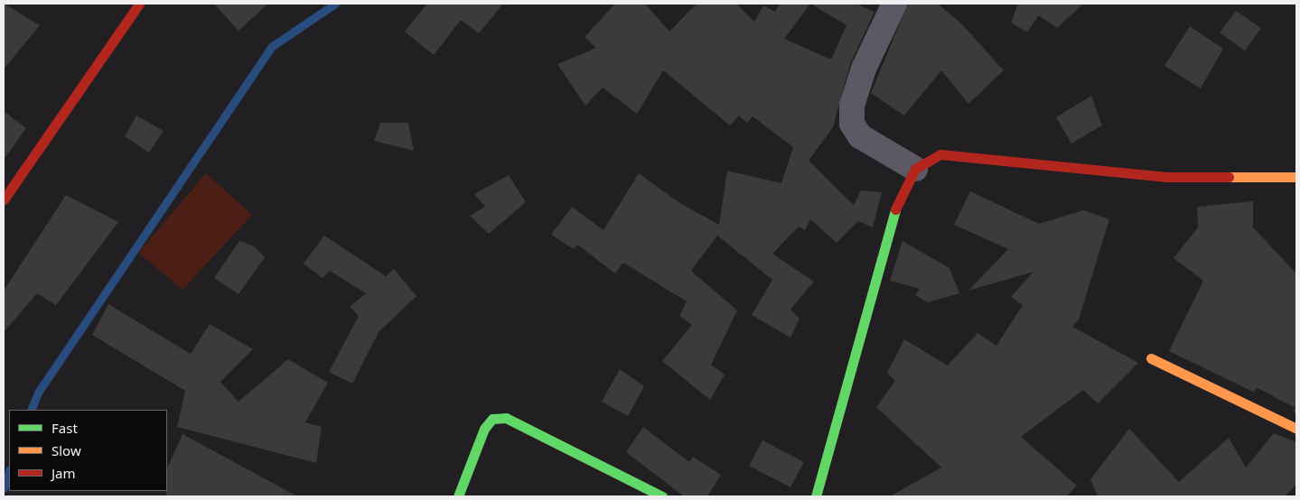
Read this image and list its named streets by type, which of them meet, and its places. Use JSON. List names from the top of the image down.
{
  "legend": ["Fast", "Slow", "Jam"]
}
